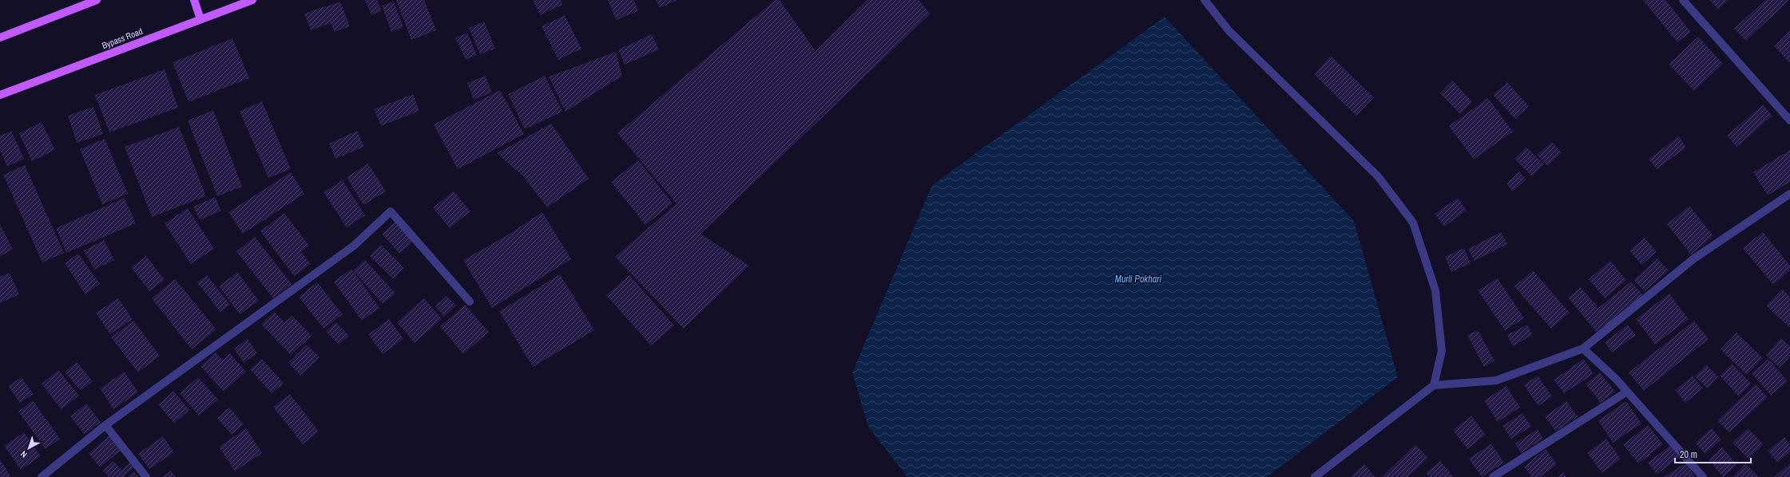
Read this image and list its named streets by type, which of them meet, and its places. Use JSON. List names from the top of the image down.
{
  "streets": {
    "main road": ["Bypass Road"]
  },
  "water": ["Murli Pokhari"],
  "scale_bar": "20 m",
  "north": "bottom left"
}
